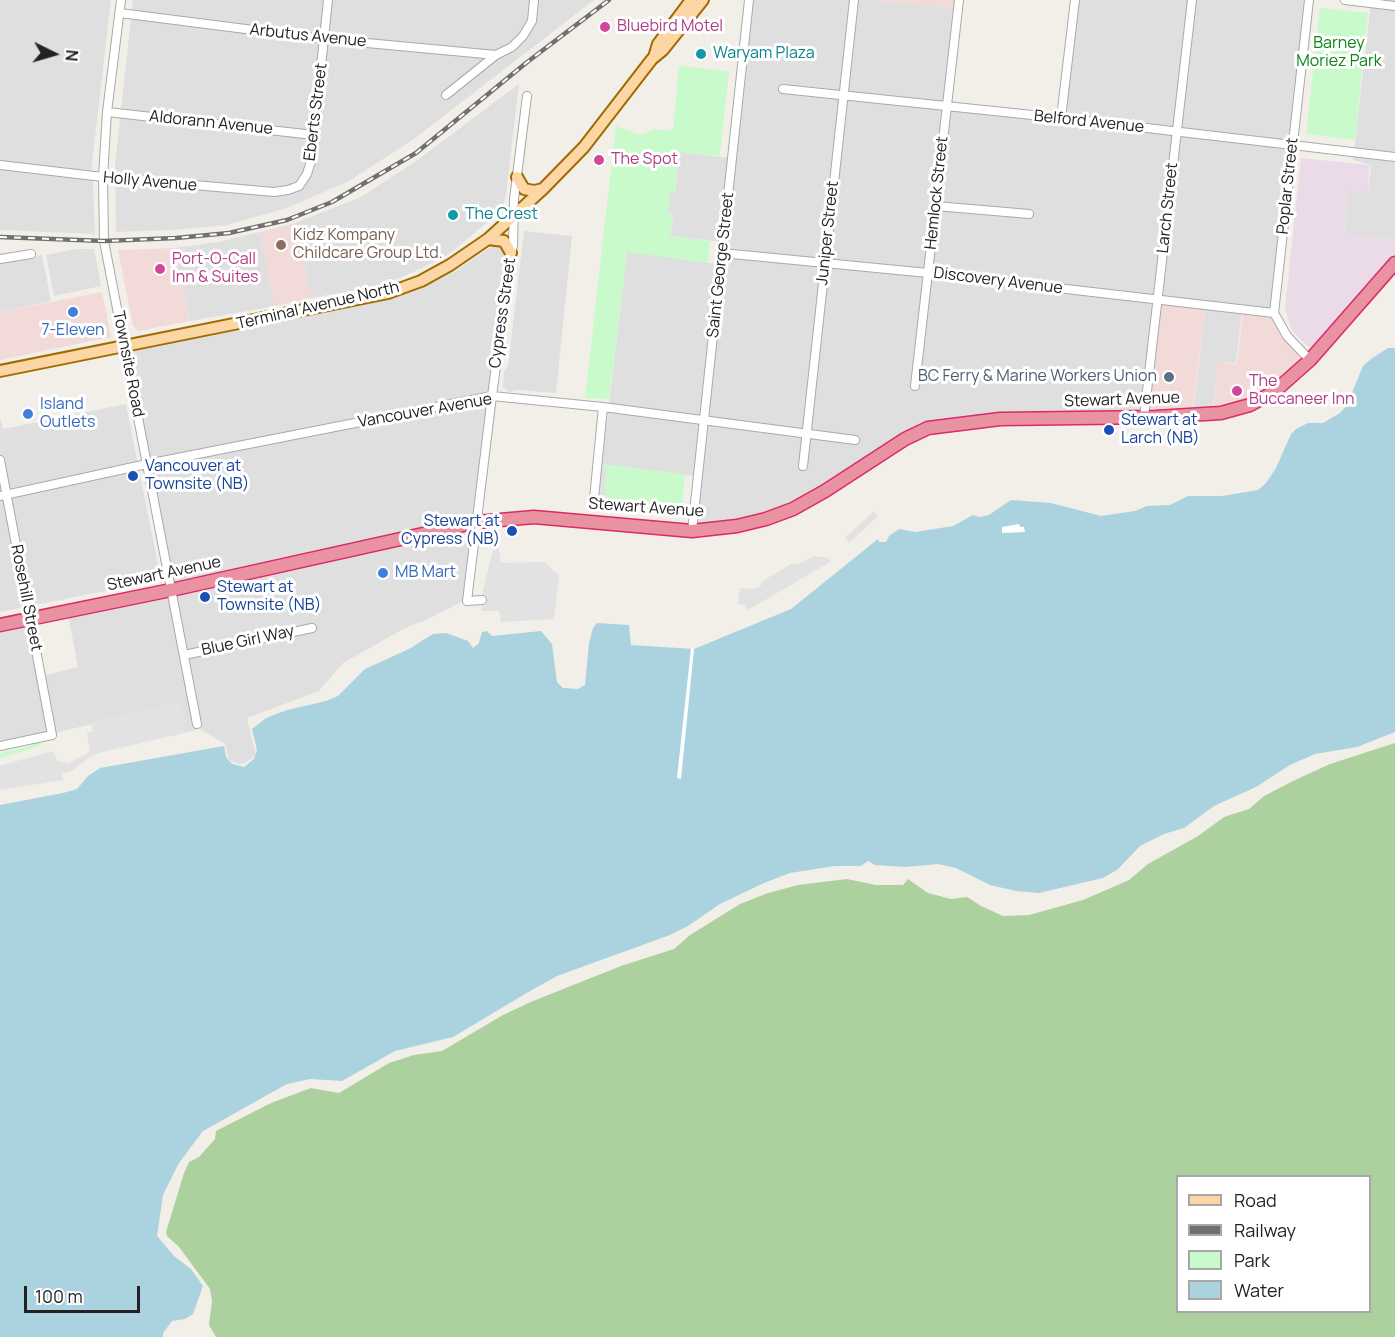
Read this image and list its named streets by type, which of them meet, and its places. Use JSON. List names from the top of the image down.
{
  "streets": {
    "highway": ["Stewart Avenue"],
    "main road": ["Terminal Avenue North"],
    "street": [
      "Arbutus Avenue",
      "Eberts Street",
      "Belford Avenue",
      "Aldorann Avenue",
      "Holly Avenue",
      "Poplar Street",
      "Hemlock Street",
      "Larch Street",
      "Juniper Street",
      "Saint George Street",
      "Discovery Avenue",
      "Cypress Street",
      "Townsite Road",
      "Vancouver Avenue",
      "Rosehill Street",
      "Blue Girl Way"
    ]
  },
  "crossings": [
    ["Arbutus Avenue", "Eberts Street"],
    ["Arbutus Avenue", "Townsite Road"],
    ["Eberts Street", "Aldorann Avenue"],
    ["Eberts Street", "Holly Avenue"],
    ["Belford Avenue", "Poplar Street"],
    ["Belford Avenue", "Hemlock Street"],
    ["Belford Avenue", "Larch Street"],
    ["Belford Avenue", "Juniper Street"],
    ["Aldorann Avenue", "Townsite Road"],
    ["Holly Avenue", "Townsite Road"],
    ["Poplar Street", "Discovery Avenue"],
    ["Hemlock Street", "Discovery Avenue"],
    ["Larch Street", "Discovery Avenue"],
    ["Larch Street", "Stewart Avenue"],
    ["Juniper Street", "Discovery Avenue"],
    ["Juniper Street", "Vancouver Avenue"],
    ["Saint George Street", "Discovery Avenue"],
    ["Saint George Street", "Stewart Avenue"],
    ["Saint George Street", "Vancouver Avenue"],
    ["Terminal Avenue North", "Cypress Street"],
    ["Terminal Avenue North", "Townsite Road"],
    ["Cypress Street", "Stewart Avenue"],
    ["Cypress Street", "Vancouver Avenue"],
    ["Townsite Road", "Stewart Avenue"],
    ["Townsite Road", "Vancouver Avenue"],
    ["Townsite Road", "Blue Girl Way"],
    ["Stewart Avenue", "Rosehill Street"],
    ["Vancouver Avenue", "Rosehill Street"]
  ],
  "parks": ["Barney Moriez Park"],
  "places": [
    "Bluebird Motel",
    "Waryam Plaza",
    "The Spot",
    "The Crest",
    "Kidz Kompany Childcare Group Ltd.",
    "Port-O-Call Inn & Suites",
    "7-Eleven",
    "BC Ferry & Marine Workers Union",
    "The Buccaneer Inn",
    "Island Outlets",
    "Stewart at Larch (NB)",
    "Vancouver at Townsite (NB)",
    "Stewart at Cypress (NB)",
    "MB Mart",
    "Stewart at Townsite (NB)"
  ],
  "legend": [
    "Road",
    "Railway",
    "Park",
    "Water"
  ],
  "scale_bar": "100 m",
  "north": "right"
}
